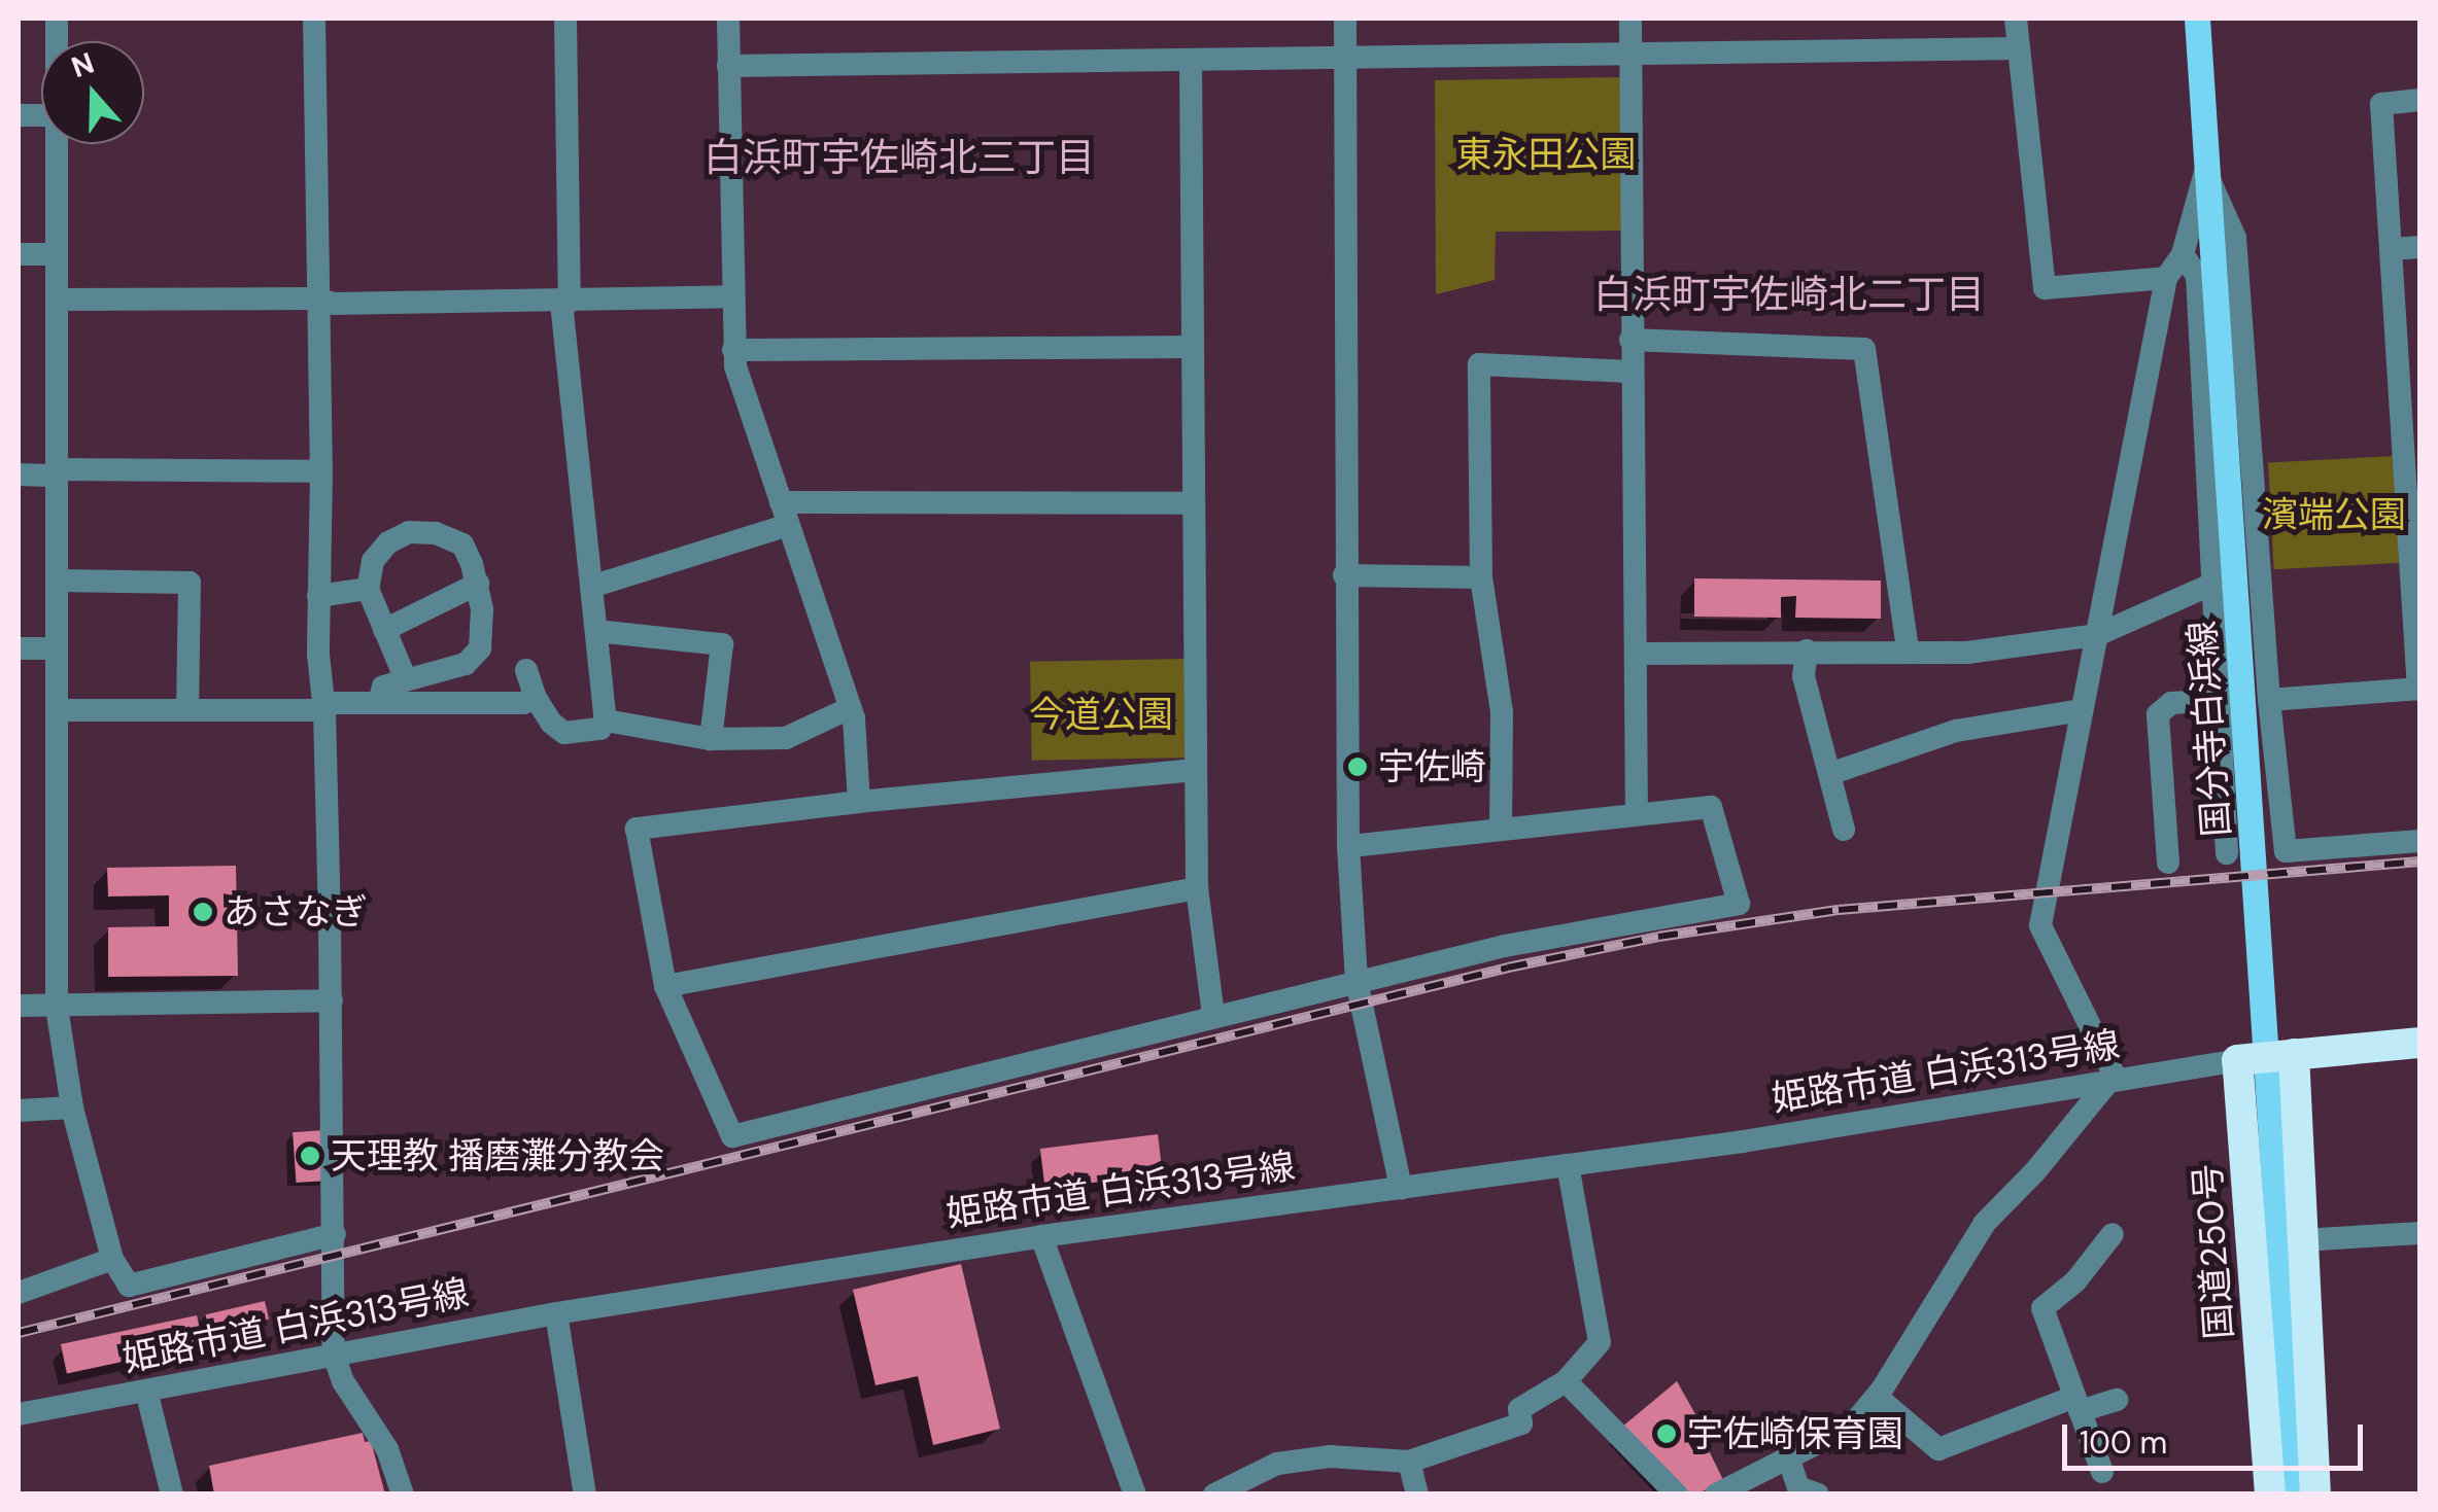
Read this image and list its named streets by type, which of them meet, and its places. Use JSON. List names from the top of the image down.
{
  "streets": {
    "highway": ["国道250号"],
    "main road": ["国分寺白浜線"],
    "street": ["姫路市道 白浜313号線"]
  },
  "crossings": [
    ["姫路市道 白浜313号線", "国道250号"]
  ],
  "districts": ["白浜町宇佐崎北三丁目", "白浜町宇佐崎北二丁目"],
  "parks": ["東永田公園", "濱端公園", "今道公園"],
  "places": [
    "宇佐崎",
    "あさなぎ",
    "天理教 播磨灘分教会",
    "宇佐崎保育園"
  ],
  "scale_bar": "100 m",
  "north": "top"
}
